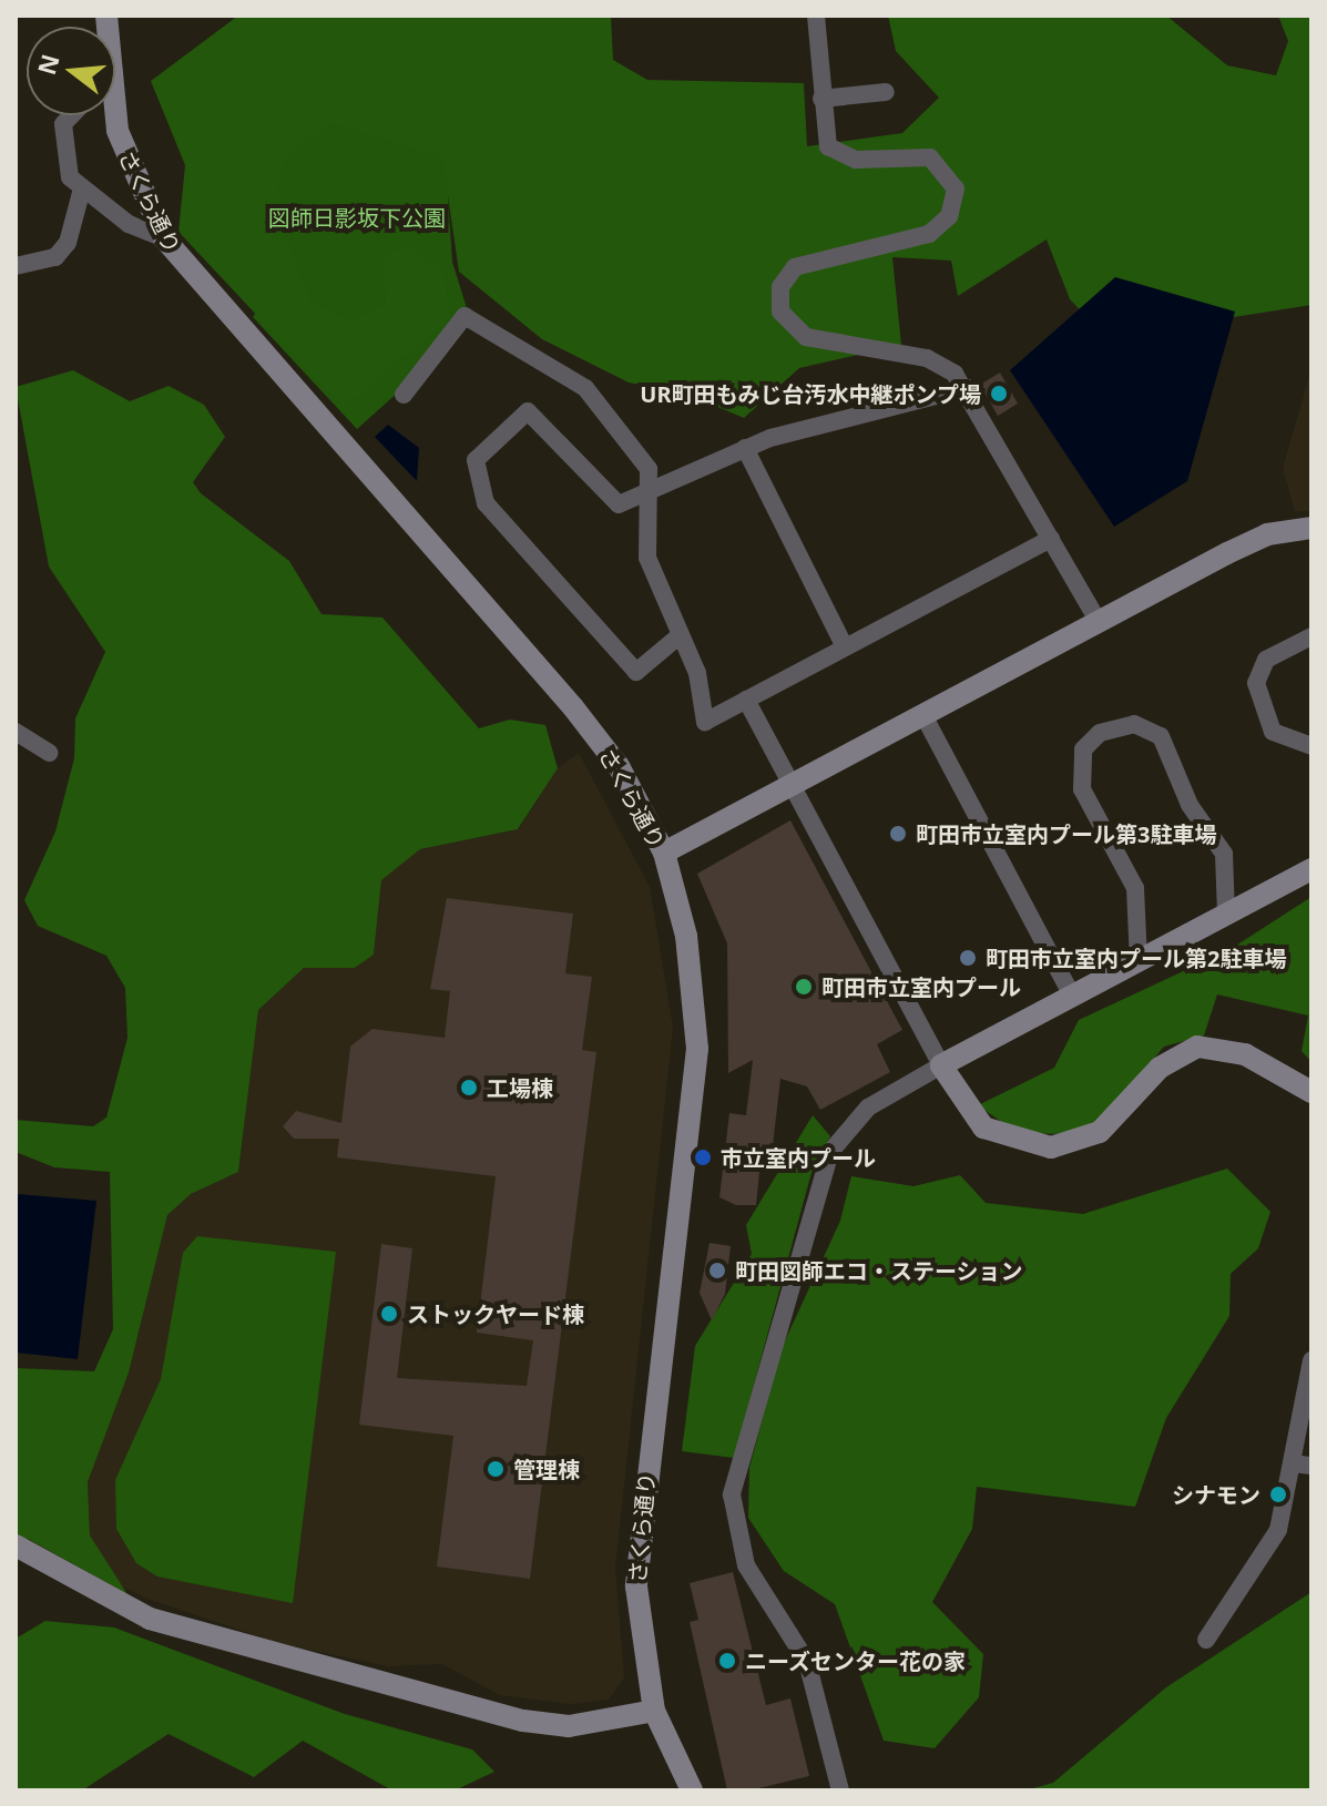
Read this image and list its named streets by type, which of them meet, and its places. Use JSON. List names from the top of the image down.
{
  "streets": {
    "street": ["さくら通り"]
  },
  "parks": ["図師日影坂下公園"],
  "places": [
    "UR町田もみじ台汚水中継ポンプ場",
    "町田市立室内プール第3駐車場",
    "町田市立室内プール第2駐車場",
    "町田市立室内プール",
    "工場棟",
    "市立室内プール",
    "町田図師エコ・ステーション",
    "ストックヤード棟",
    "管理棟",
    "シナモン",
    "ニーズセンター花の家"
  ],
  "north": "left"
}
